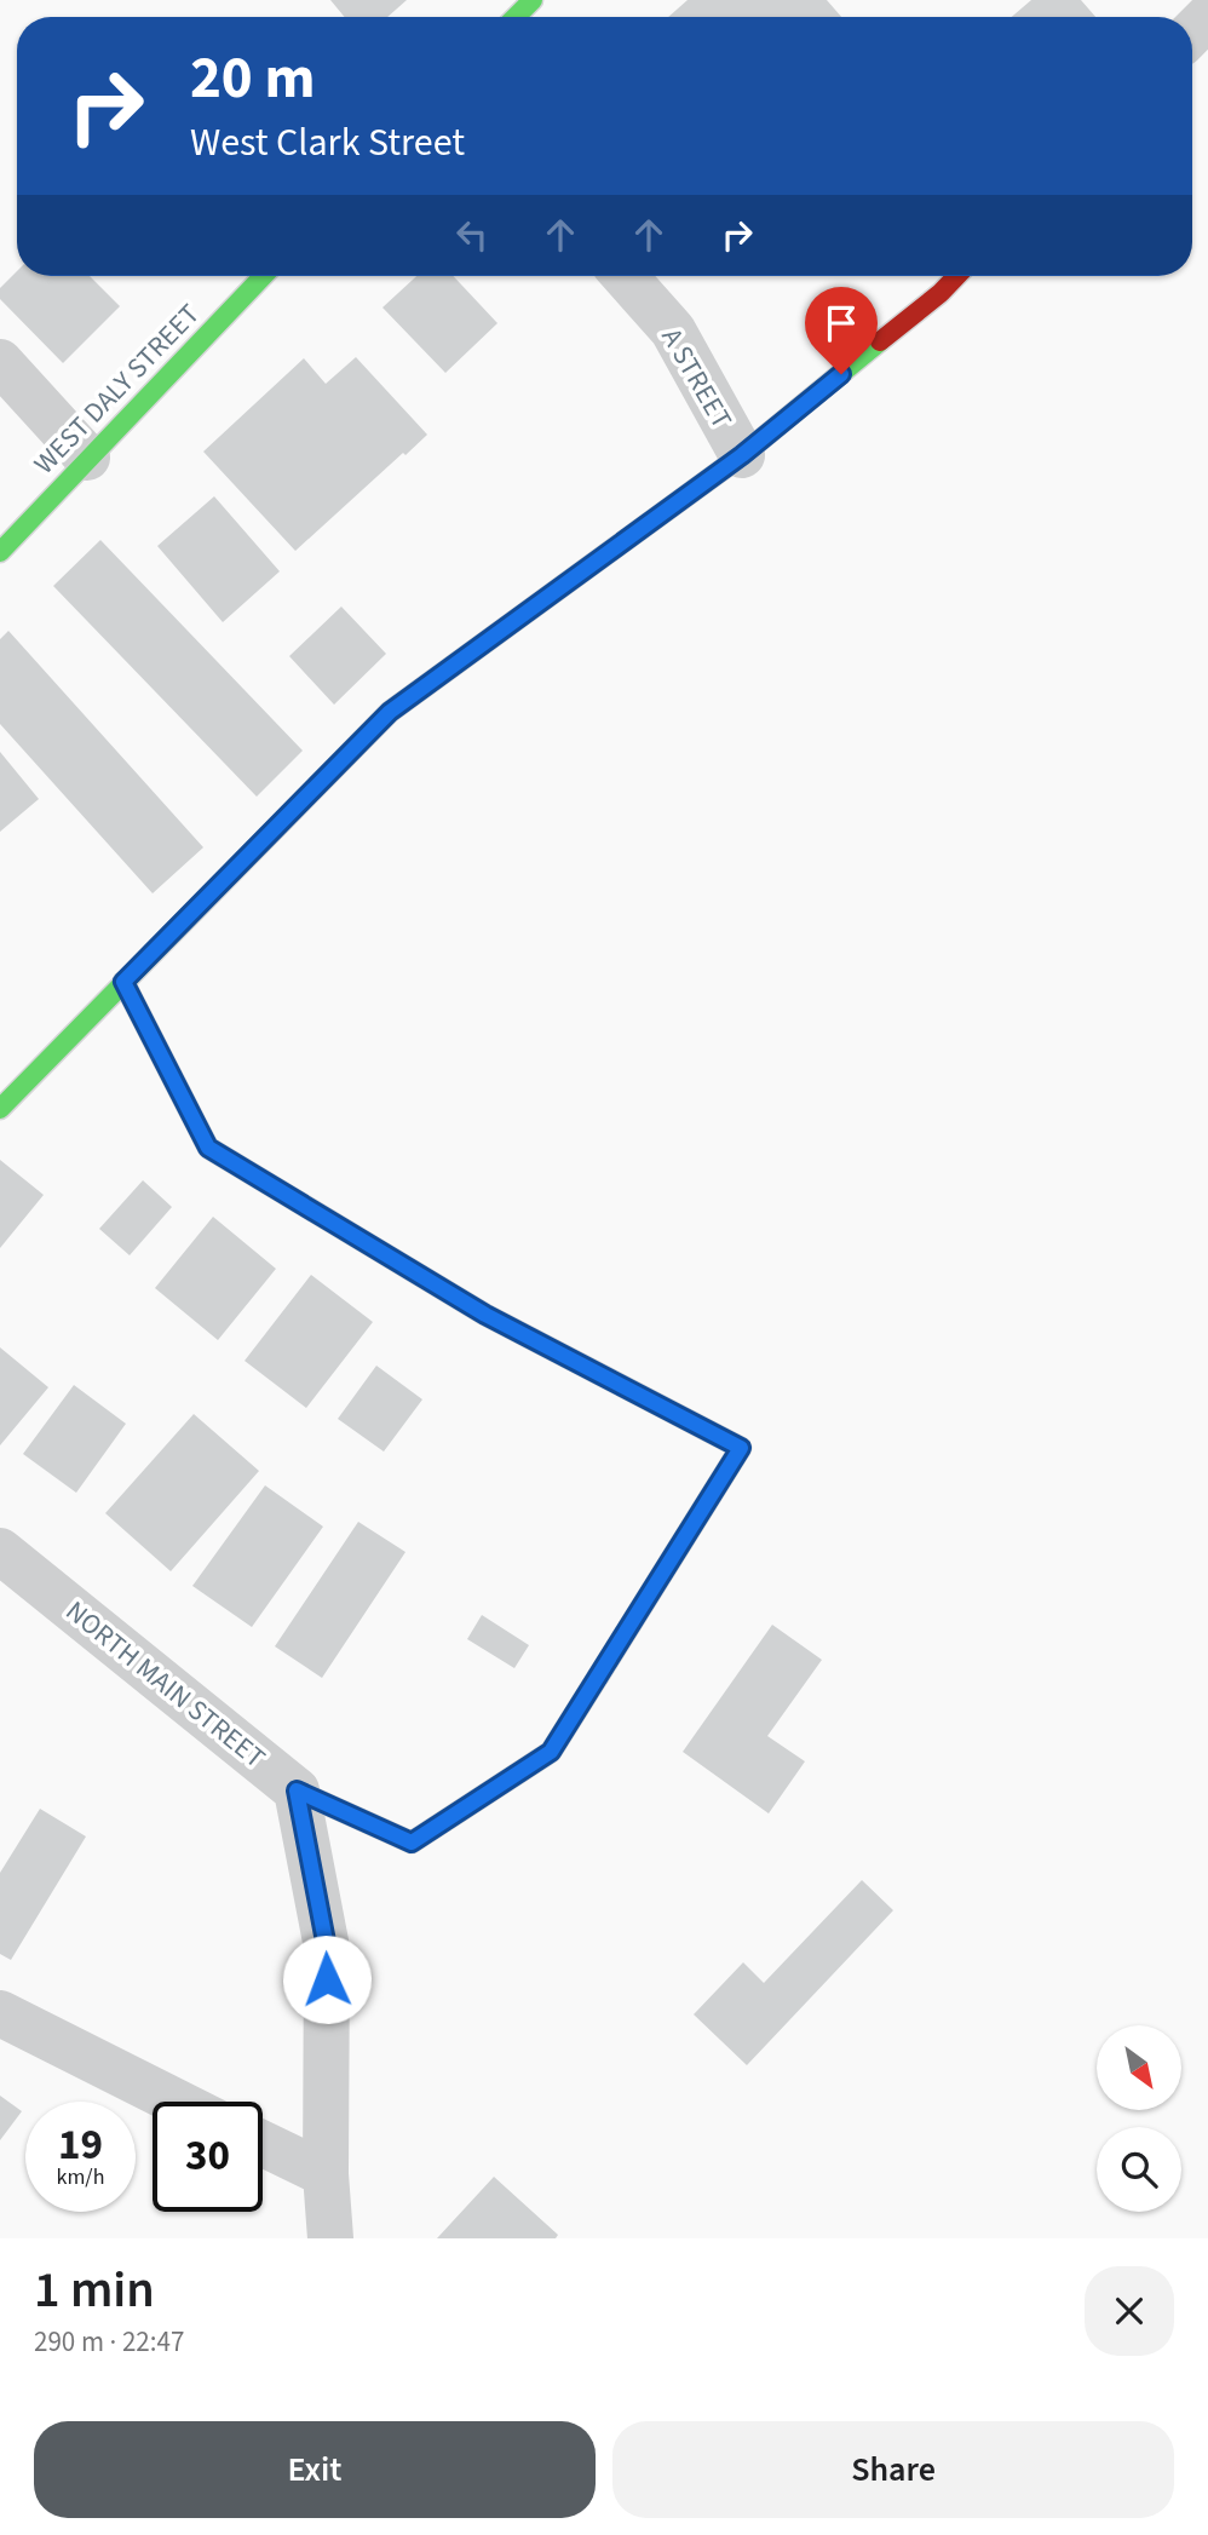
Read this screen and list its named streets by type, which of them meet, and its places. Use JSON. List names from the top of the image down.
{
  "streets": {
    "street": ["A STREET", "WEST DALY STREET", "NORTH MAIN STREET"]
  },
  "north": "bottom right",
  "page": {
    "turn": ["20 m", "West Clark Street"],
    "speed": "19 km/h",
    "limit": "30",
    "heading": ["1 min", "290 m · 22:47"],
    "buttons": ["Exit", "Share"]
  }
}
